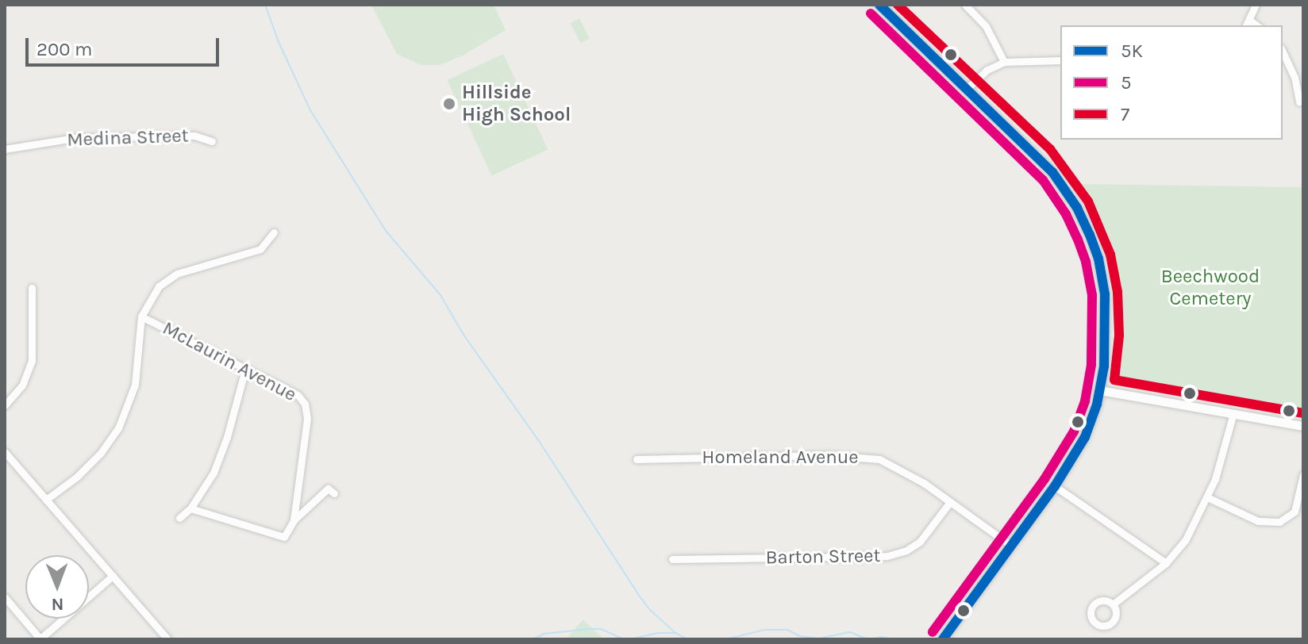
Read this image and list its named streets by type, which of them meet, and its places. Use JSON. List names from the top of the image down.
{
  "streets": {
    "street": [
      "Medina Street",
      "McLaurin Avenue",
      "Homeland Avenue",
      "Barton Street"
    ]
  },
  "crossings": [
    ["Homeland Avenue", "Barton Street"]
  ],
  "parks": ["Beechwood Cemetery"],
  "places": ["Hillside High School"],
  "lines": ["transit line 5K", "transit line 7", "transit line 5"],
  "legend": ["5K", "5", "7"],
  "scale_bar": "200 m",
  "north": "bottom"
}
